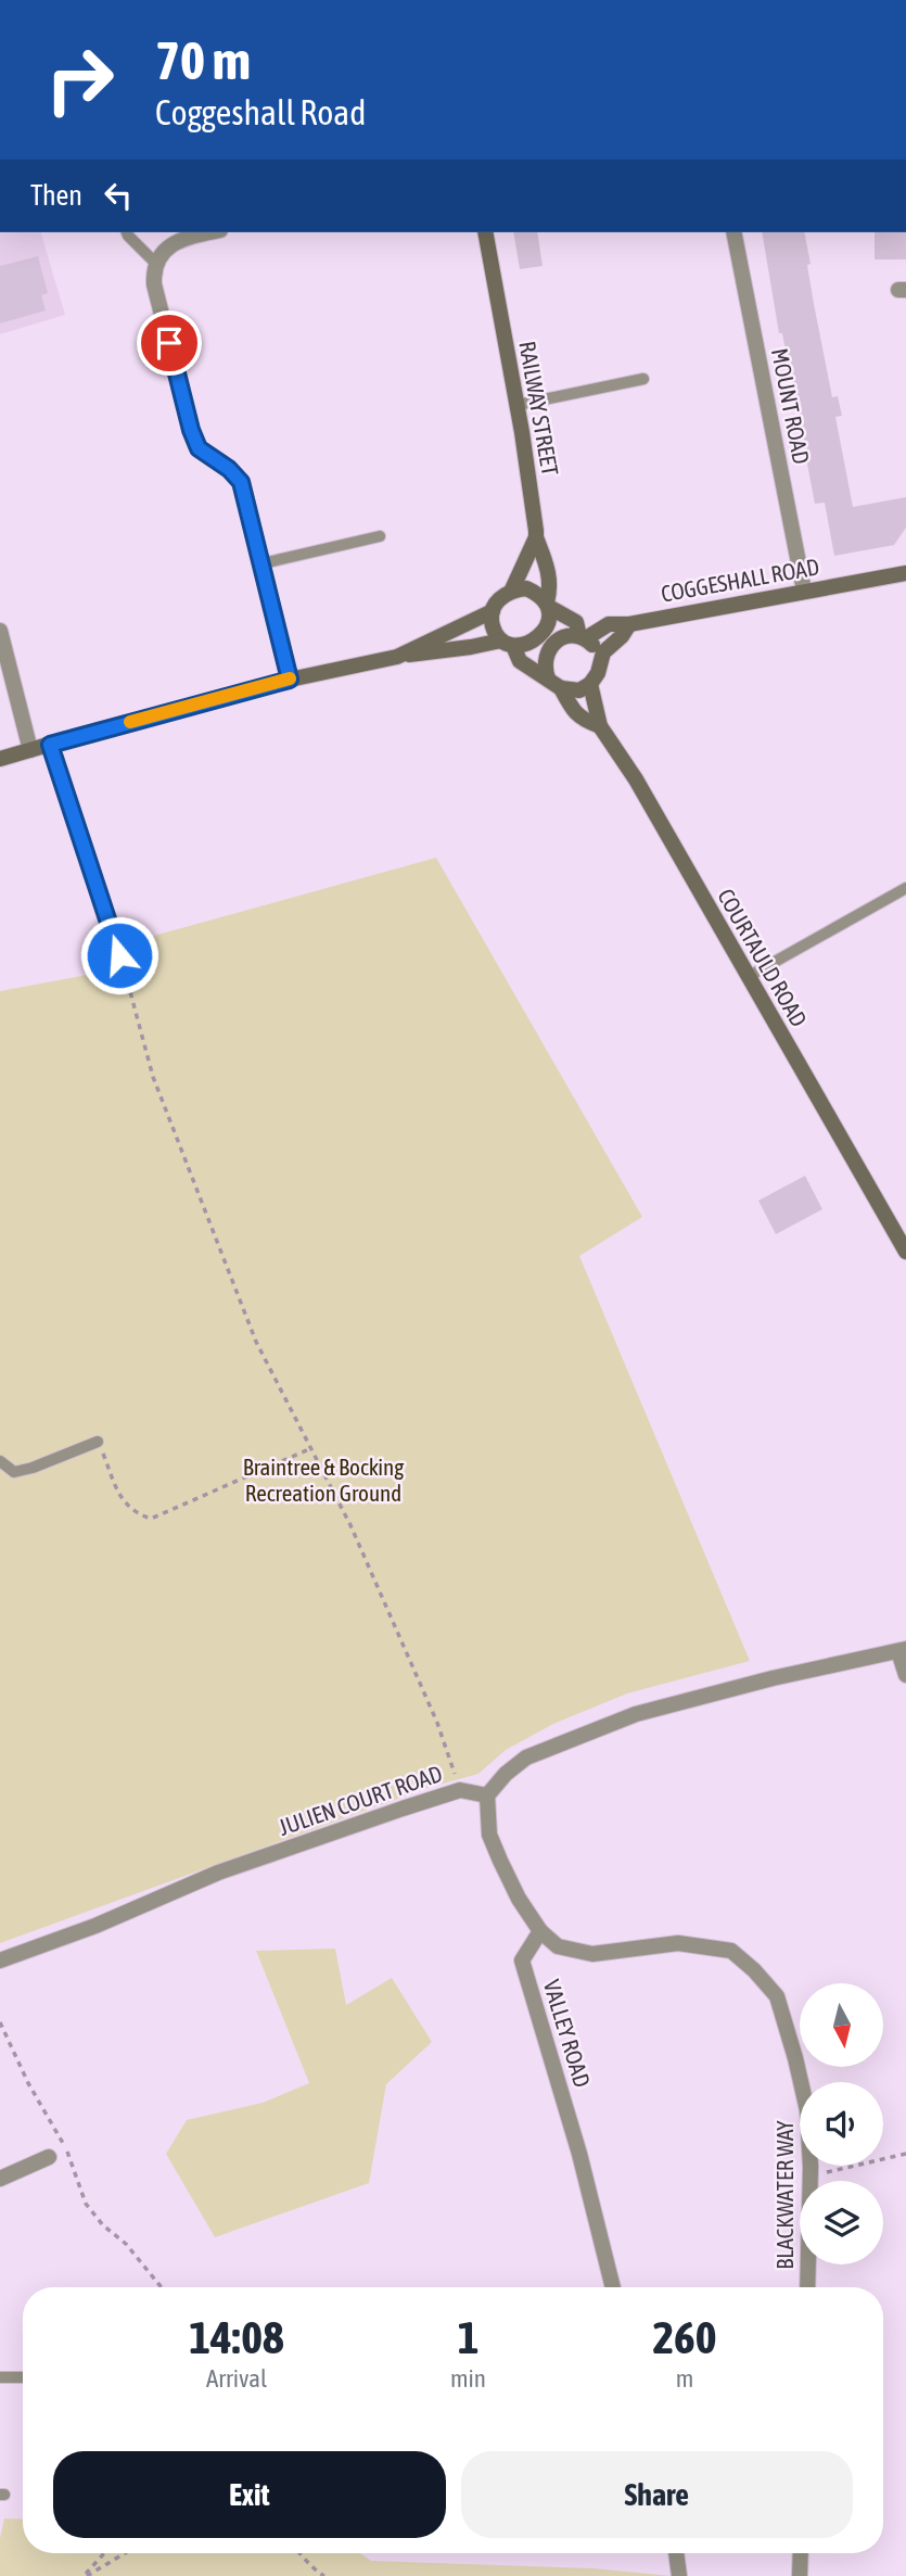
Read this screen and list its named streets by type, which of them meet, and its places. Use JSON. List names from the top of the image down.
{
  "streets": {
    "main road": ["RAILWAY STREET", "COGGESHALL ROAD", "COURTAULD ROAD"],
    "street": [
      "MOUNT ROAD",
      "JULIEN COURT ROAD",
      "VALLEY ROAD",
      "BLACKWATER WAY"
    ]
  },
  "crossings": [
    ["MOUNT ROAD", "COGGESHALL ROAD"],
    ["COGGESHALL ROAD", "COURTAULD ROAD"],
    ["VALLEY ROAD", "BLACKWATER WAY"]
  ],
  "parks": ["Braintree & Bocking Recreation Ground"],
  "north": "bottom",
  "page": {
    "turn": ["70 m", "Coggeshall Road"],
    "then": "Then",
    "eta": [
      "14:08",
      "Arrival",
      "1",
      "min",
      "260",
      "m"
    ],
    "buttons": ["Exit", "Share"]
  }
}
